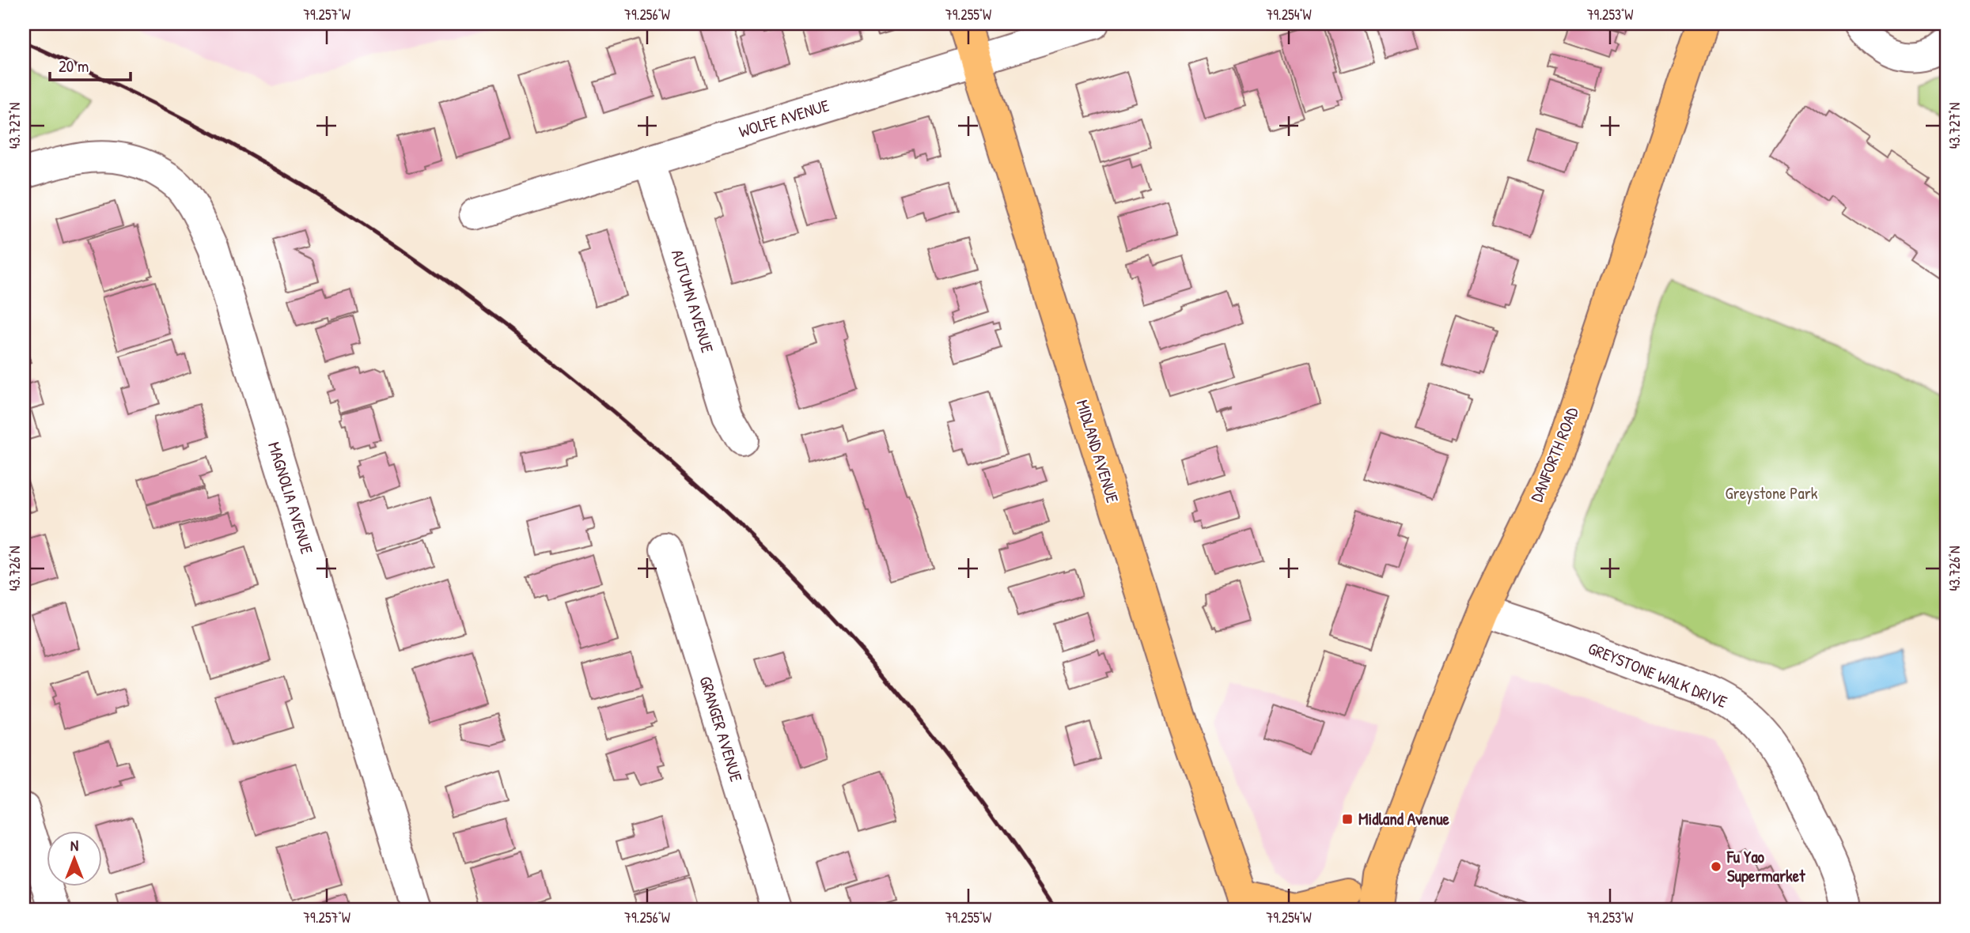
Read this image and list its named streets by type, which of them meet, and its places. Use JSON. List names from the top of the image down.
{
  "streets": {
    "main road": ["MIDLAND AVENUE", "DANFORTH ROAD"],
    "street": [
      "WOLFE AVENUE",
      "AUTUMN AVENUE",
      "MAGNOLIA AVENUE",
      "GREYSTONE WALK DRIVE",
      "GRANGER AVENUE"
    ]
  },
  "crossings": [
    ["WOLFE AVENUE", "AUTUMN AVENUE"],
    ["WOLFE AVENUE", "MIDLAND AVENUE"],
    ["DANFORTH ROAD", "GREYSTONE WALK DRIVE"]
  ],
  "parks": ["Greystone Park"],
  "places": {
    "transit": ["Midland Avenue"],
    "other": ["Fu Yao Supermarket"]
  },
  "scale_bar": "20 m",
  "north": "top",
  "coordinates": [
    "79.257°W",
    "79.256°W",
    "79.255°W",
    "79.254°W",
    "79.253°W",
    "43.727°N",
    "43.726°N"
  ]
}
